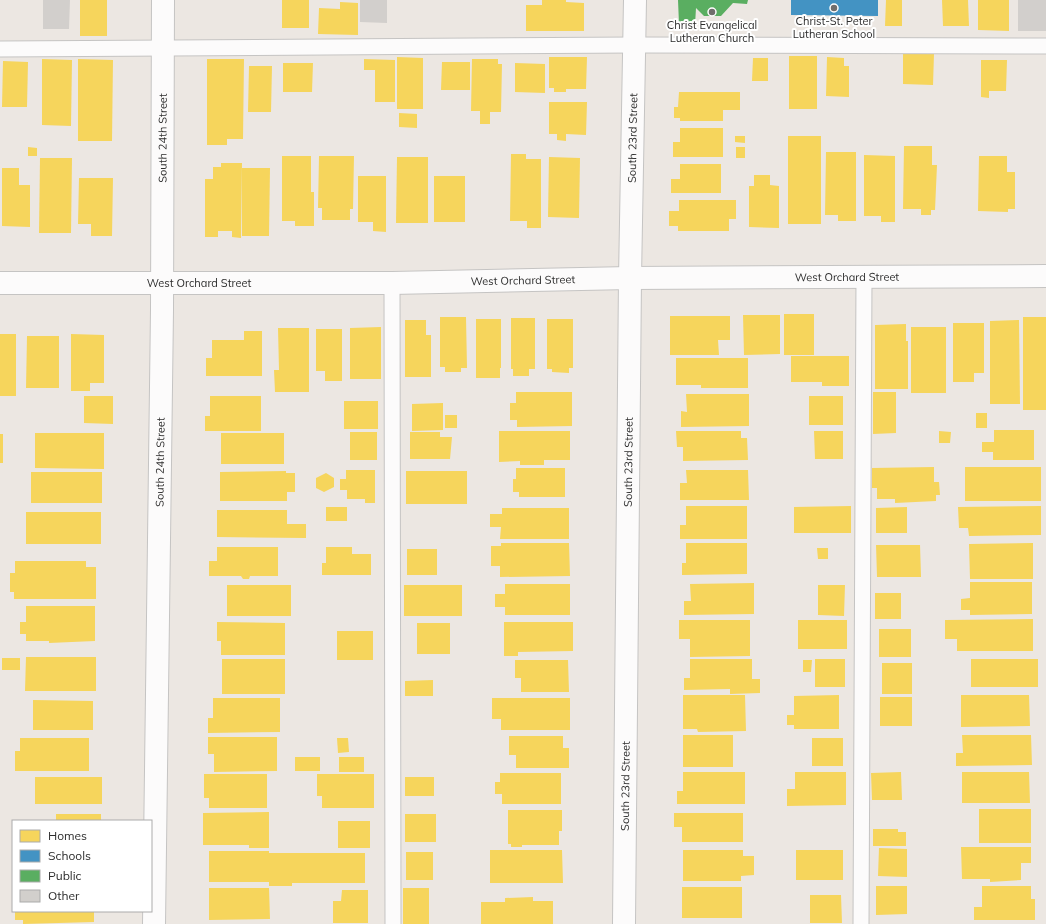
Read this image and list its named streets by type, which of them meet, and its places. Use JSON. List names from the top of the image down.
{
  "streets": {
    "street": ["South 24th Street", "South 23rd Street", "West Orchard Street"]
  },
  "crossings": [
    ["South 24th Street", "West Orchard Street"],
    ["South 23rd Street", "West Orchard Street"]
  ],
  "places": ["Christ-St. Peter Lutheran School", "Christ Evangelical Lutheran Church"],
  "legend": [
    "Homes",
    "Schools",
    "Public",
    "Other"
  ]
}
